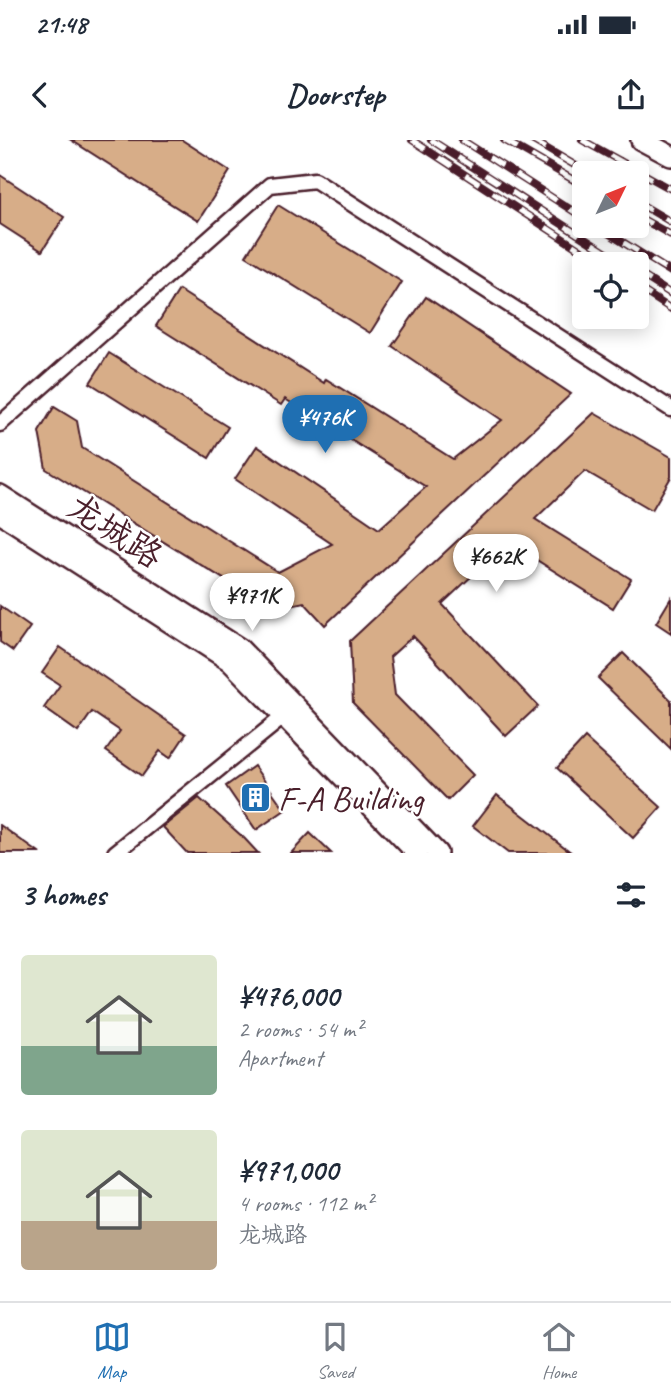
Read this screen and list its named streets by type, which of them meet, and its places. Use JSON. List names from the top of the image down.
{
  "streets": {
    "street": ["龙城路"]
  },
  "places": {
    "building": ["F-A Building"]
  },
  "north": "top right",
  "page": {
    "status": "21:48",
    "header": "Doorstep",
    "price": ["¥476K", "¥662K", "¥971K"],
    "heading": "3 homes",
    "list": [
      {
        "name": "¥476,000",
        "note": "2 rooms · 54 m² · Apartment"
      },
      {
        "name": "¥971,000",
        "note": "4 rooms · 112 m² · 龙城路"
      }
    ],
    "tabs": ["Map", "Saved", "Home"]
  }
}
